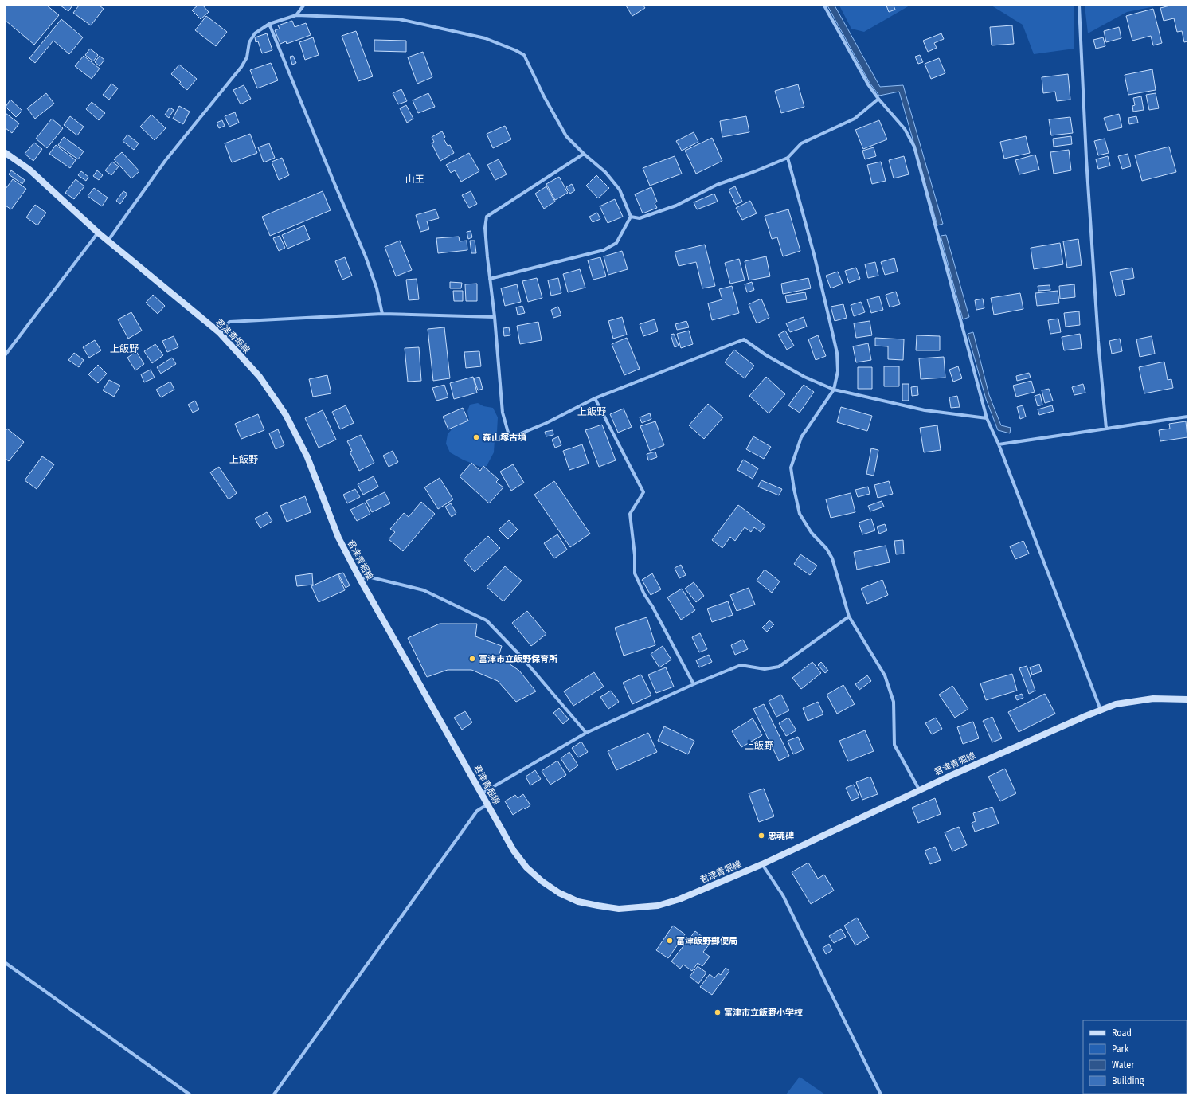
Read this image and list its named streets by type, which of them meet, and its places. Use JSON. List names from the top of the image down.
{
  "streets": {
    "main road": ["君津青堀線"]
  },
  "districts": [
    "山王",
    "上飯野",
    "上飯野",
    "上飯野",
    "上飯野"
  ],
  "places": [
    "森山塚古墳",
    "富津市立飯野保育所",
    "忠魂碑",
    "富津飯野郵便局",
    "富津市立飯野小学校"
  ],
  "legend": [
    "Road",
    "Park",
    "Water",
    "Building"
  ]
}
